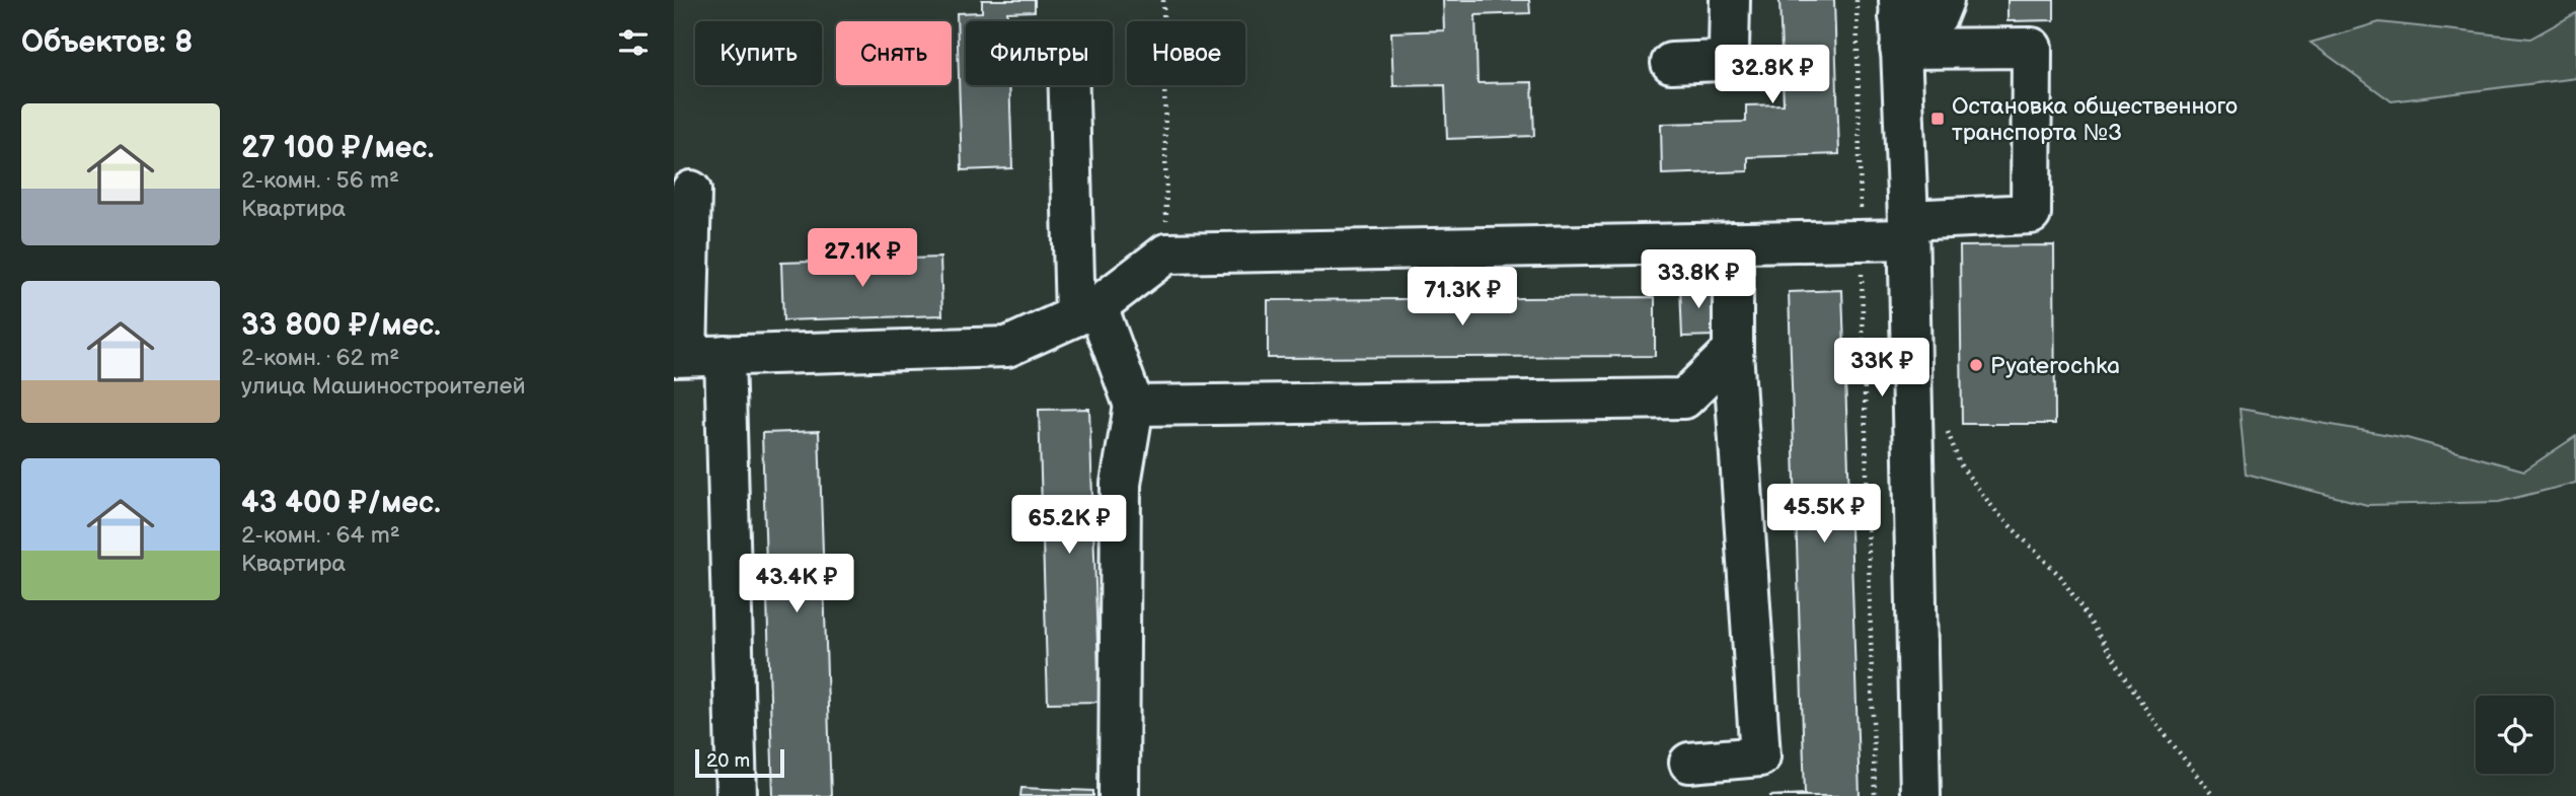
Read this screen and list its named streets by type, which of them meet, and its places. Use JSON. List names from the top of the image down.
{
  "places": {
    "transit": ["Остановка общественного транспорта №3"],
    "other": ["Pyaterochka"]
  },
  "scale_bar": "20 m",
  "page": {
    "heading": "Объектов: 8",
    "chip": [
      "Купить",
      "Снять",
      "Фильтры",
      "Новое"
    ],
    "price": [
      "32.8K ₽",
      "27.1K ₽",
      "33.8K ₽",
      "71.3K ₽",
      "33K ₽",
      "45.5K ₽",
      "65.2K ₽",
      "43.4K ₽"
    ],
    "list": [
      {
        "name": "27 100 ₽/мес.",
        "note": "2-комн. · 56 m² · Квартира"
      },
      {
        "name": "33 800 ₽/мес.",
        "note": "2-комн. · 62 m² · улица Машиностроителей"
      },
      {
        "name": "43 400 ₽/мес.",
        "note": "2-комн. · 64 m² · Квартира"
      }
    ],
    "scale": "20 m"
  }
}
